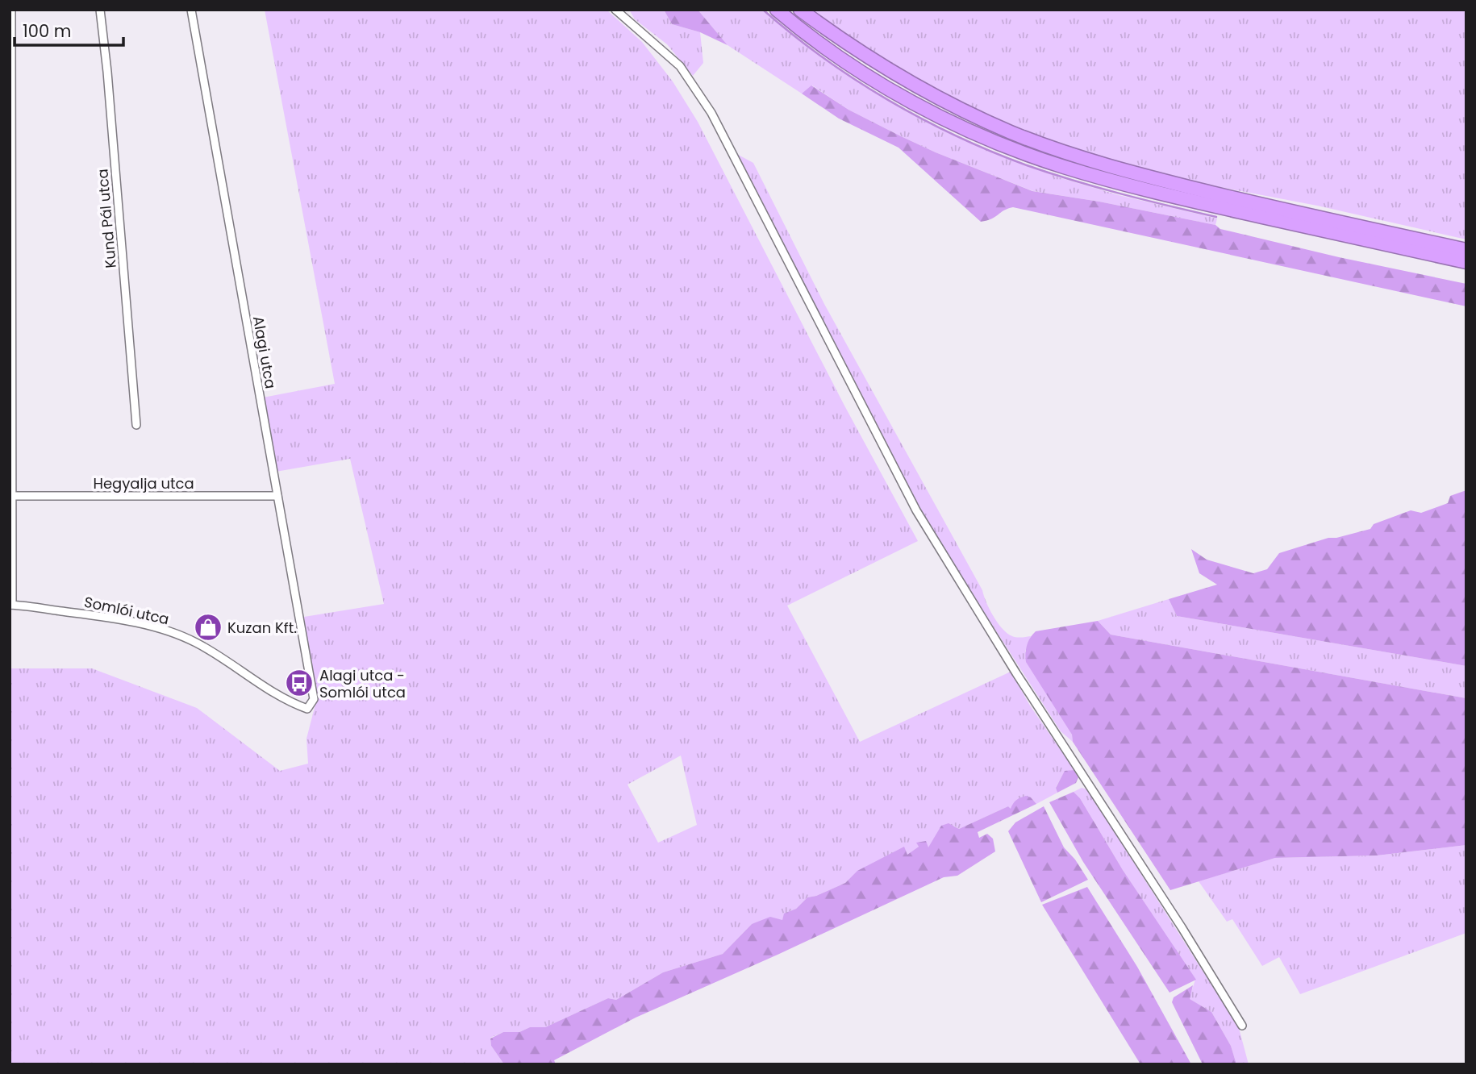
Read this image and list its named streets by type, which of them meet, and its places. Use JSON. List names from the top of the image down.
{
  "streets": {
    "street": [
      "Kund Pál utca",
      "Alagi utca",
      "Hegyalja utca",
      "Somlói utca"
    ]
  },
  "crossings": [
    ["Alagi utca", "Hegyalja utca"],
    ["Alagi utca", "Somlói utca"]
  ],
  "places": {
    "shop": ["Kuzan Kft."],
    "bus stop": ["Alagi utca - Somlói utca"]
  },
  "scale_bar": "100 m"
}
